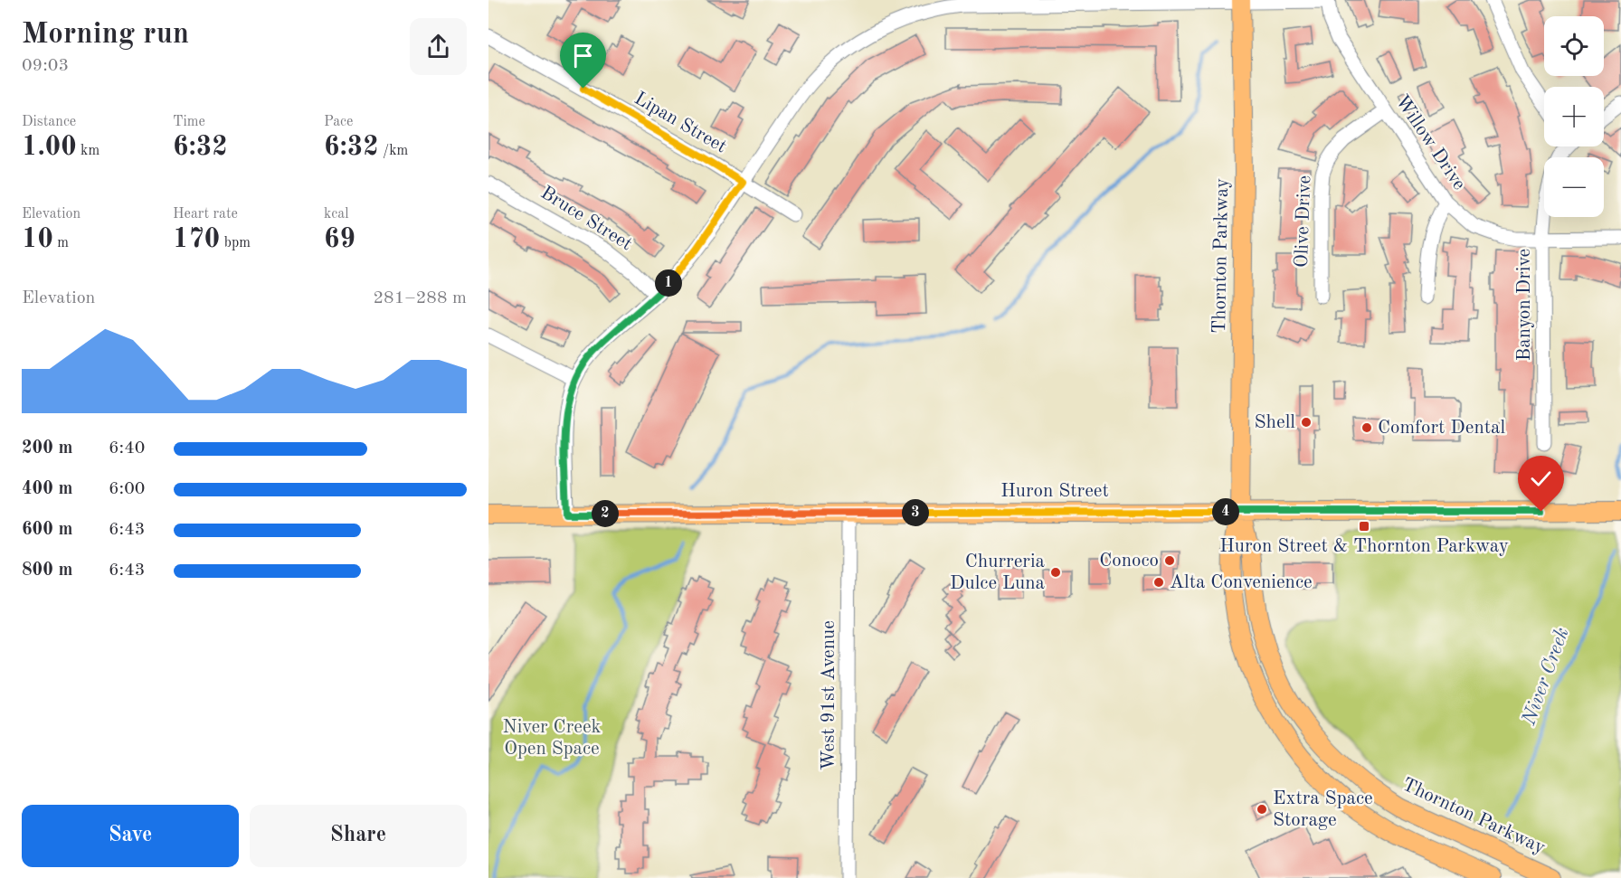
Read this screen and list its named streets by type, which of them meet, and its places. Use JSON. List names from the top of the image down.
{
  "streets": {
    "main road": ["Thornton Parkway", "Huron Street"],
    "street": [
      "Lipan Street",
      "Willow Drive",
      "Bruce Street",
      "Olive Drive",
      "Banyon Drive",
      "West 91st Avenue"
    ]
  },
  "crossings": [
    ["Willow Drive", "Olive Drive"],
    ["Willow Drive", "Banyon Drive"],
    ["Thornton Parkway", "Huron Street"],
    ["Huron Street", "West 91st Avenue"]
  ],
  "water": ["Niver Creek"],
  "parks": ["Niver Creek Open Space"],
  "places": {
    "other": [
      "Shell",
      "Comfort Dental",
      "Conoco",
      "Churreria Dulce Luna",
      "Alta Convenience",
      "Extra Space Storage"
    ],
    "transit": ["Huron Street & Thornton Parkway"]
  },
  "page": {
    "heading": ["Morning run", "09:03"],
    "map_buttons": ["+", "−"],
    "stats": [
      ["Distance", "1.00 km"],
      ["Time", "6:32"],
      ["Pace", "6:32 /km"],
      ["Elevation", "10 m"],
      ["Heart rate", "170 bpm"],
      ["kcal", "69"]
    ],
    "pins": [
      "1",
      "4",
      "3",
      "2"
    ],
    "chart": ["Elevation", "281–288 m"],
    "list": [
      {
        "name": "200 m",
        "note": "6:40"
      },
      {
        "name": "400 m",
        "note": "6:00"
      },
      {
        "name": "600 m",
        "note": "6:43"
      },
      {
        "name": "800 m",
        "note": "6:43"
      }
    ],
    "buttons": ["Save", "Share"]
  }
}
